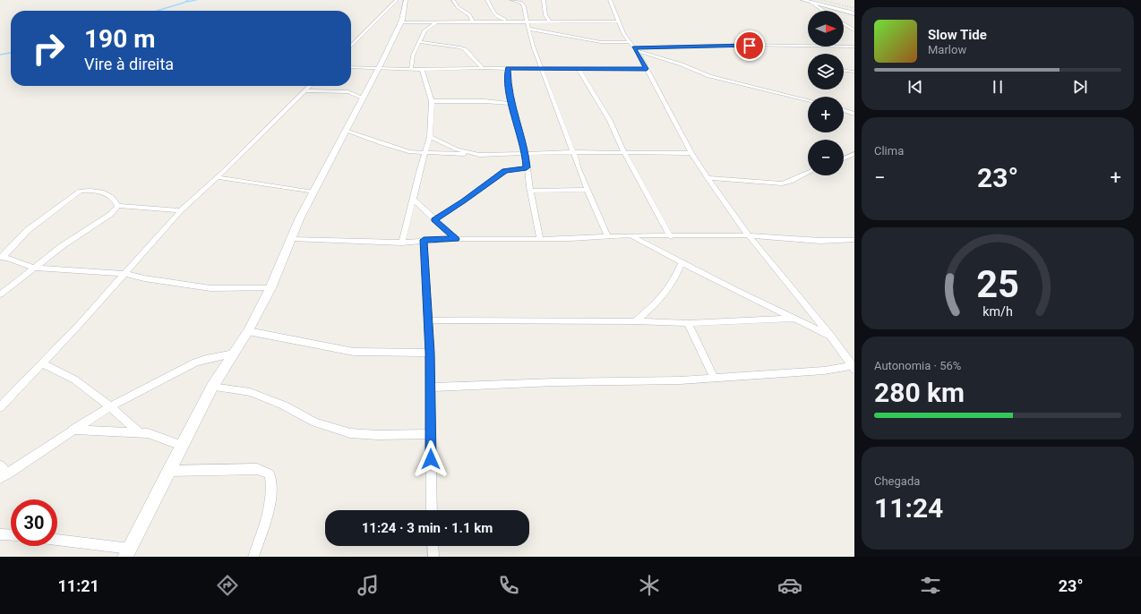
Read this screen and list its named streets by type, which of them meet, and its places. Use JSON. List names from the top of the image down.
{
  "north": "right",
  "page": {
    "map_buttons": ["+", "−"],
    "turn": ["190 m", "Vire à direita"],
    "song": ["Slow Tide", "Marlow"],
    "tile": [
      "Clima",
      ["Autonomia · 56%", "280 km"],
      ["Chegada", "11:24"]
    ],
    "heat": ["−", "23°", "+"],
    "limit": "30",
    "trip": "11:24 · 3 min · 1.1 km",
    "tabs": ["11:21", "23°"],
    "gauge": ["25", "km/h"]
  }
}
